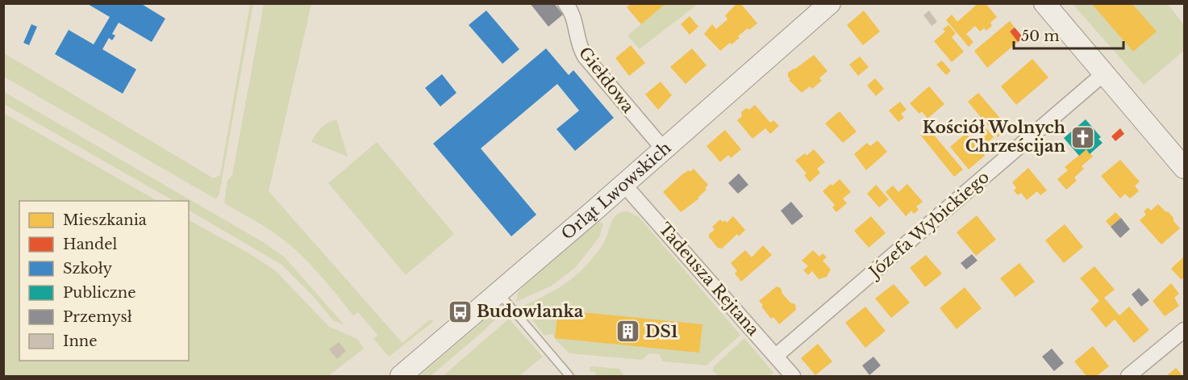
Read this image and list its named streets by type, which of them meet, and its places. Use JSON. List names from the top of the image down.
{
  "streets": {
    "main road": ["Orląt Lwowskich"],
    "street": ["Giełdowa", "Józefa Wybickiego", "Tadeusza Rejtana"]
  },
  "crossings": [
    ["Giełdowa", "Orląt Lwowskich"],
    ["Orląt Lwowskich", "Tadeusza Rejtana"],
    ["Józefa Wybickiego", "Tadeusza Rejtana"]
  ],
  "places": {
    "church": ["Kościół Wolnych Chrześcijan"],
    "bus stop": ["Budowlanka"],
    "building": ["DS1"]
  },
  "legend": [
    "Mieszkania",
    "Handel",
    "Szkoły",
    "Publiczne",
    "Przemysł",
    "Inne"
  ],
  "scale_bar": "50 m"
}
